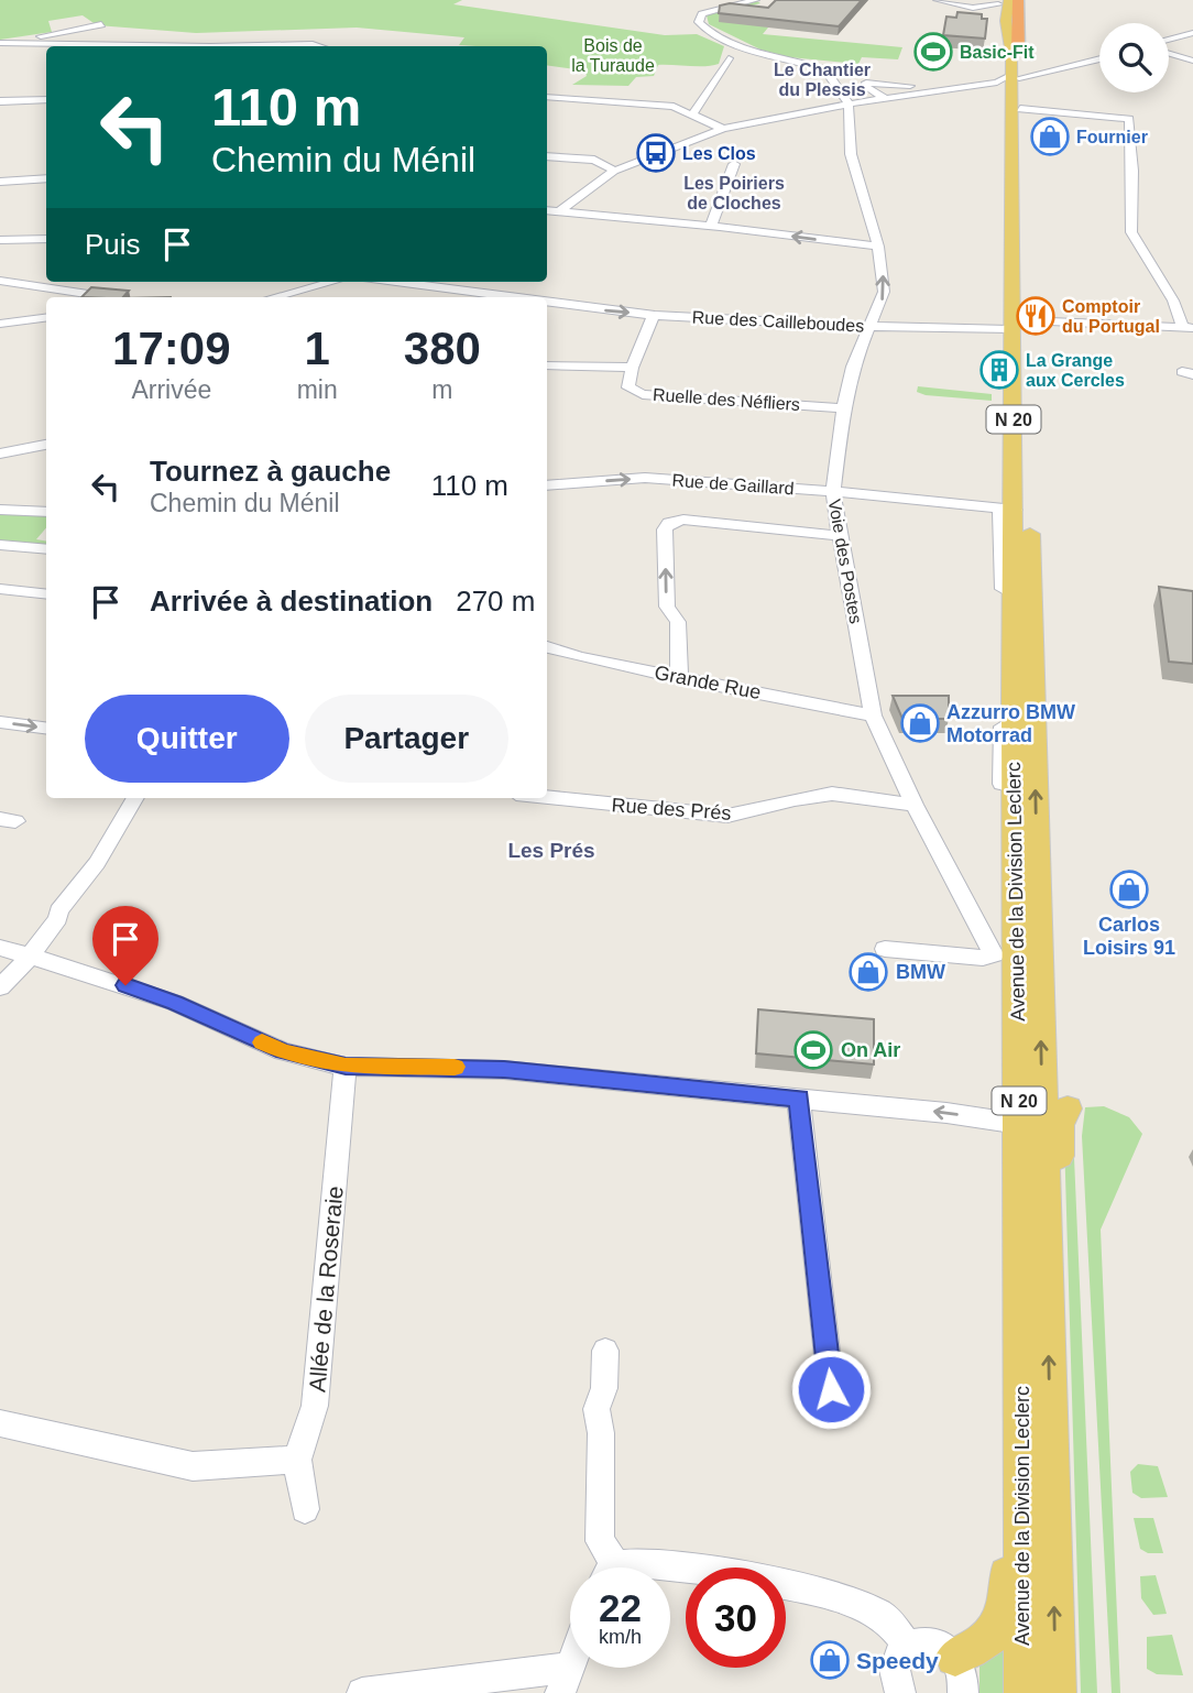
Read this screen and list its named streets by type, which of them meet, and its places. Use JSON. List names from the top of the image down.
{
  "streets": {
    "highway": ["N 20", "Avenue de la Division Leclerc"],
    "street": [
      "Rue des Cailleboudes",
      "Ruelle des Néfliers",
      "Rue de Gaillard",
      "Voie des Postes",
      "Grande Rue",
      "Rue des Prés",
      "Allée de la Roseraie"
    ]
  },
  "crossings": [
    ["Rue des Cailleboudes", "Voie des Postes"],
    ["Rue des Cailleboudes", "Avenue de la Division Leclerc"],
    ["Ruelle des Néfliers", "Voie des Postes"],
    ["Rue de Gaillard", "Voie des Postes"],
    ["Rue de Gaillard", "Avenue de la Division Leclerc"],
    ["Voie des Postes", "Grande Rue"],
    ["Voie des Postes", "Rue des Prés"],
    ["Voie des Postes", "Avenue de la Division Leclerc"]
  ],
  "one_way": ["Rue de Gaillard", "Avenue de la Division Leclerc"],
  "districts": ["Le Chantier du Plessis", "Les Poiriers de Cloches", "Les Prés"],
  "parks": ["Bois de la Turaude"],
  "places": {
    "sports": ["Basic-Fit", "On Air"],
    "shop": [
      "Fournier",
      "Azzurro BMW Motorrad",
      "Carlos Loisirs 91",
      "BMW",
      "Speedy"
    ],
    "bus stop": ["Les Clos"],
    "restaurant": ["Comptoir du Portugal"],
    "building": ["La Grange aux Cercles"]
  },
  "page": {
    "turn": ["110 m", "Chemin du Ménil"],
    "then": "Puis",
    "eta": [
      "17:09",
      "Arrivée",
      "1",
      "min",
      "380",
      "m"
    ],
    "list": [
      {
        "name": "Tournez à gauche",
        "note": "Chemin du Ménil",
        "value": "110 m"
      },
      {
        "name": "Arrivée à destination",
        "value": "270 m"
      }
    ],
    "buttons": ["Quitter", "Partager"],
    "speed": "22 km/h",
    "limit": "30"
  }
}
